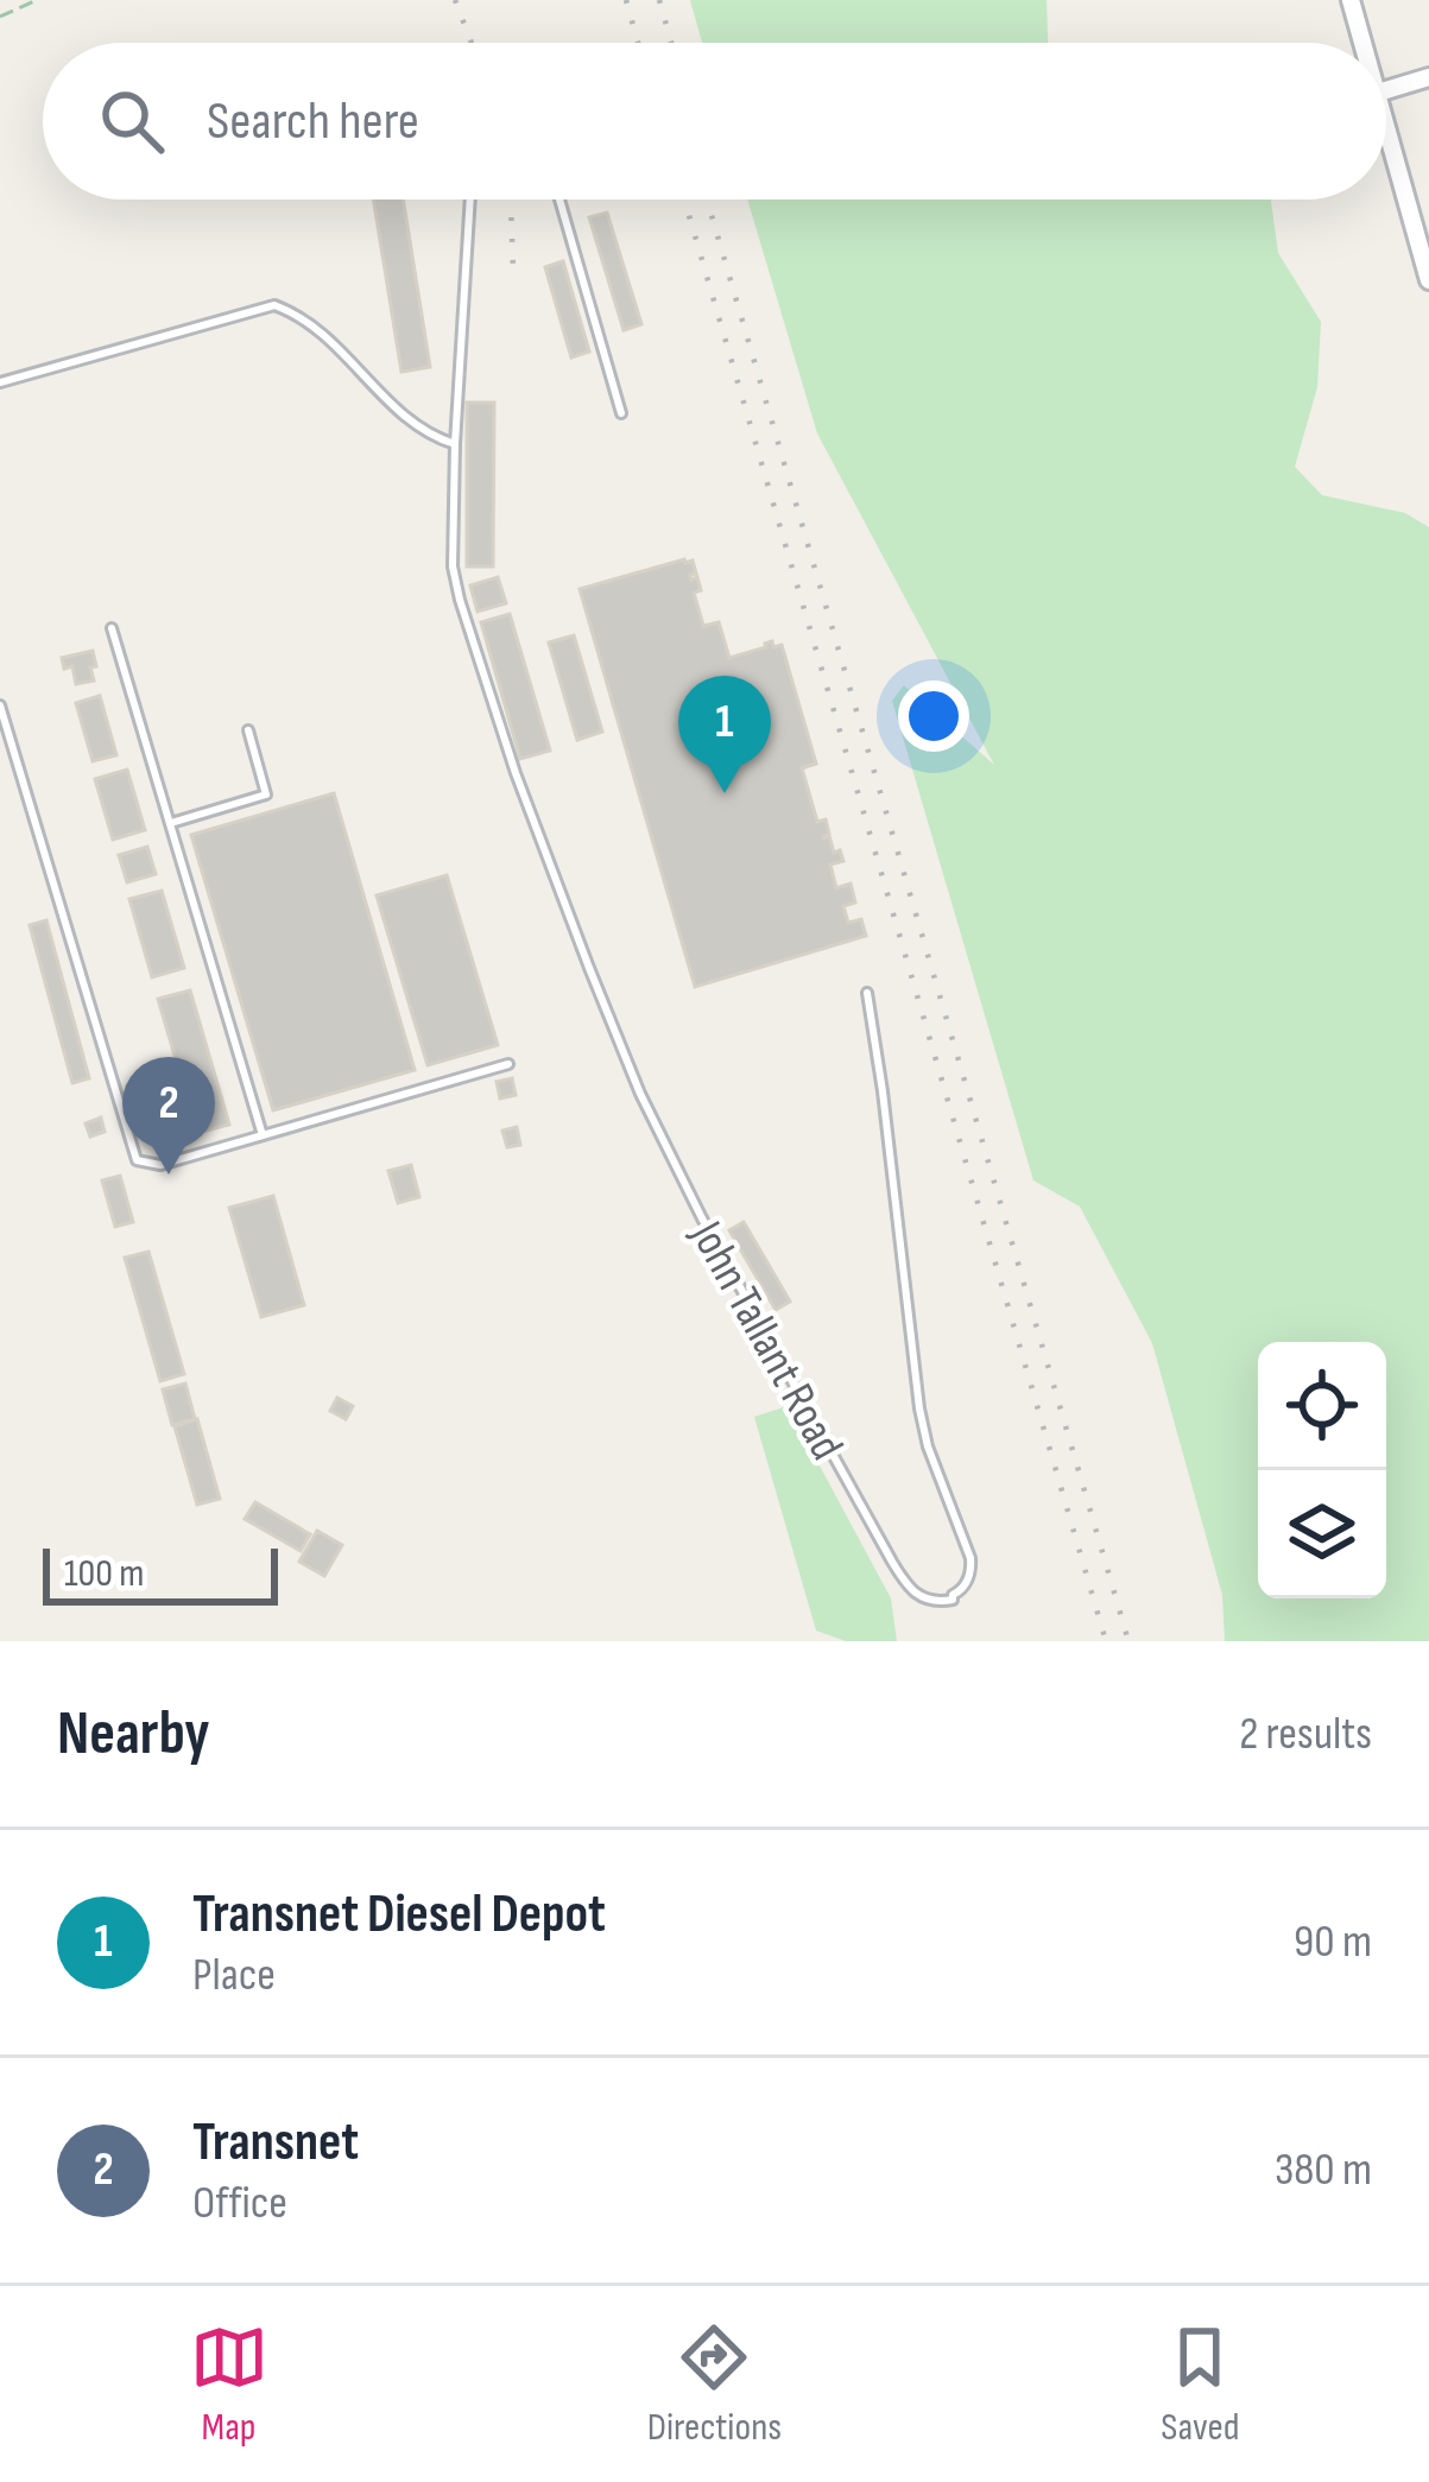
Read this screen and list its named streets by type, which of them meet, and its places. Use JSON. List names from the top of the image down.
{
  "streets": {
    "lane": ["John Tallant Road"]
  },
  "scale_bar": "100 m",
  "page": {
    "search": "Search here",
    "pins": ["1", "2"],
    "scale": "100 m",
    "heading": ["Nearby", "2 results"],
    "list": [
      {
        "mark": "1",
        "name": "Transnet Diesel Depot",
        "note": "Place",
        "value": "90 m"
      },
      {
        "mark": "2",
        "name": "Transnet",
        "note": "Office",
        "value": "380 m"
      }
    ],
    "nav": ["Map", "Directions", "Saved"]
  }
}
